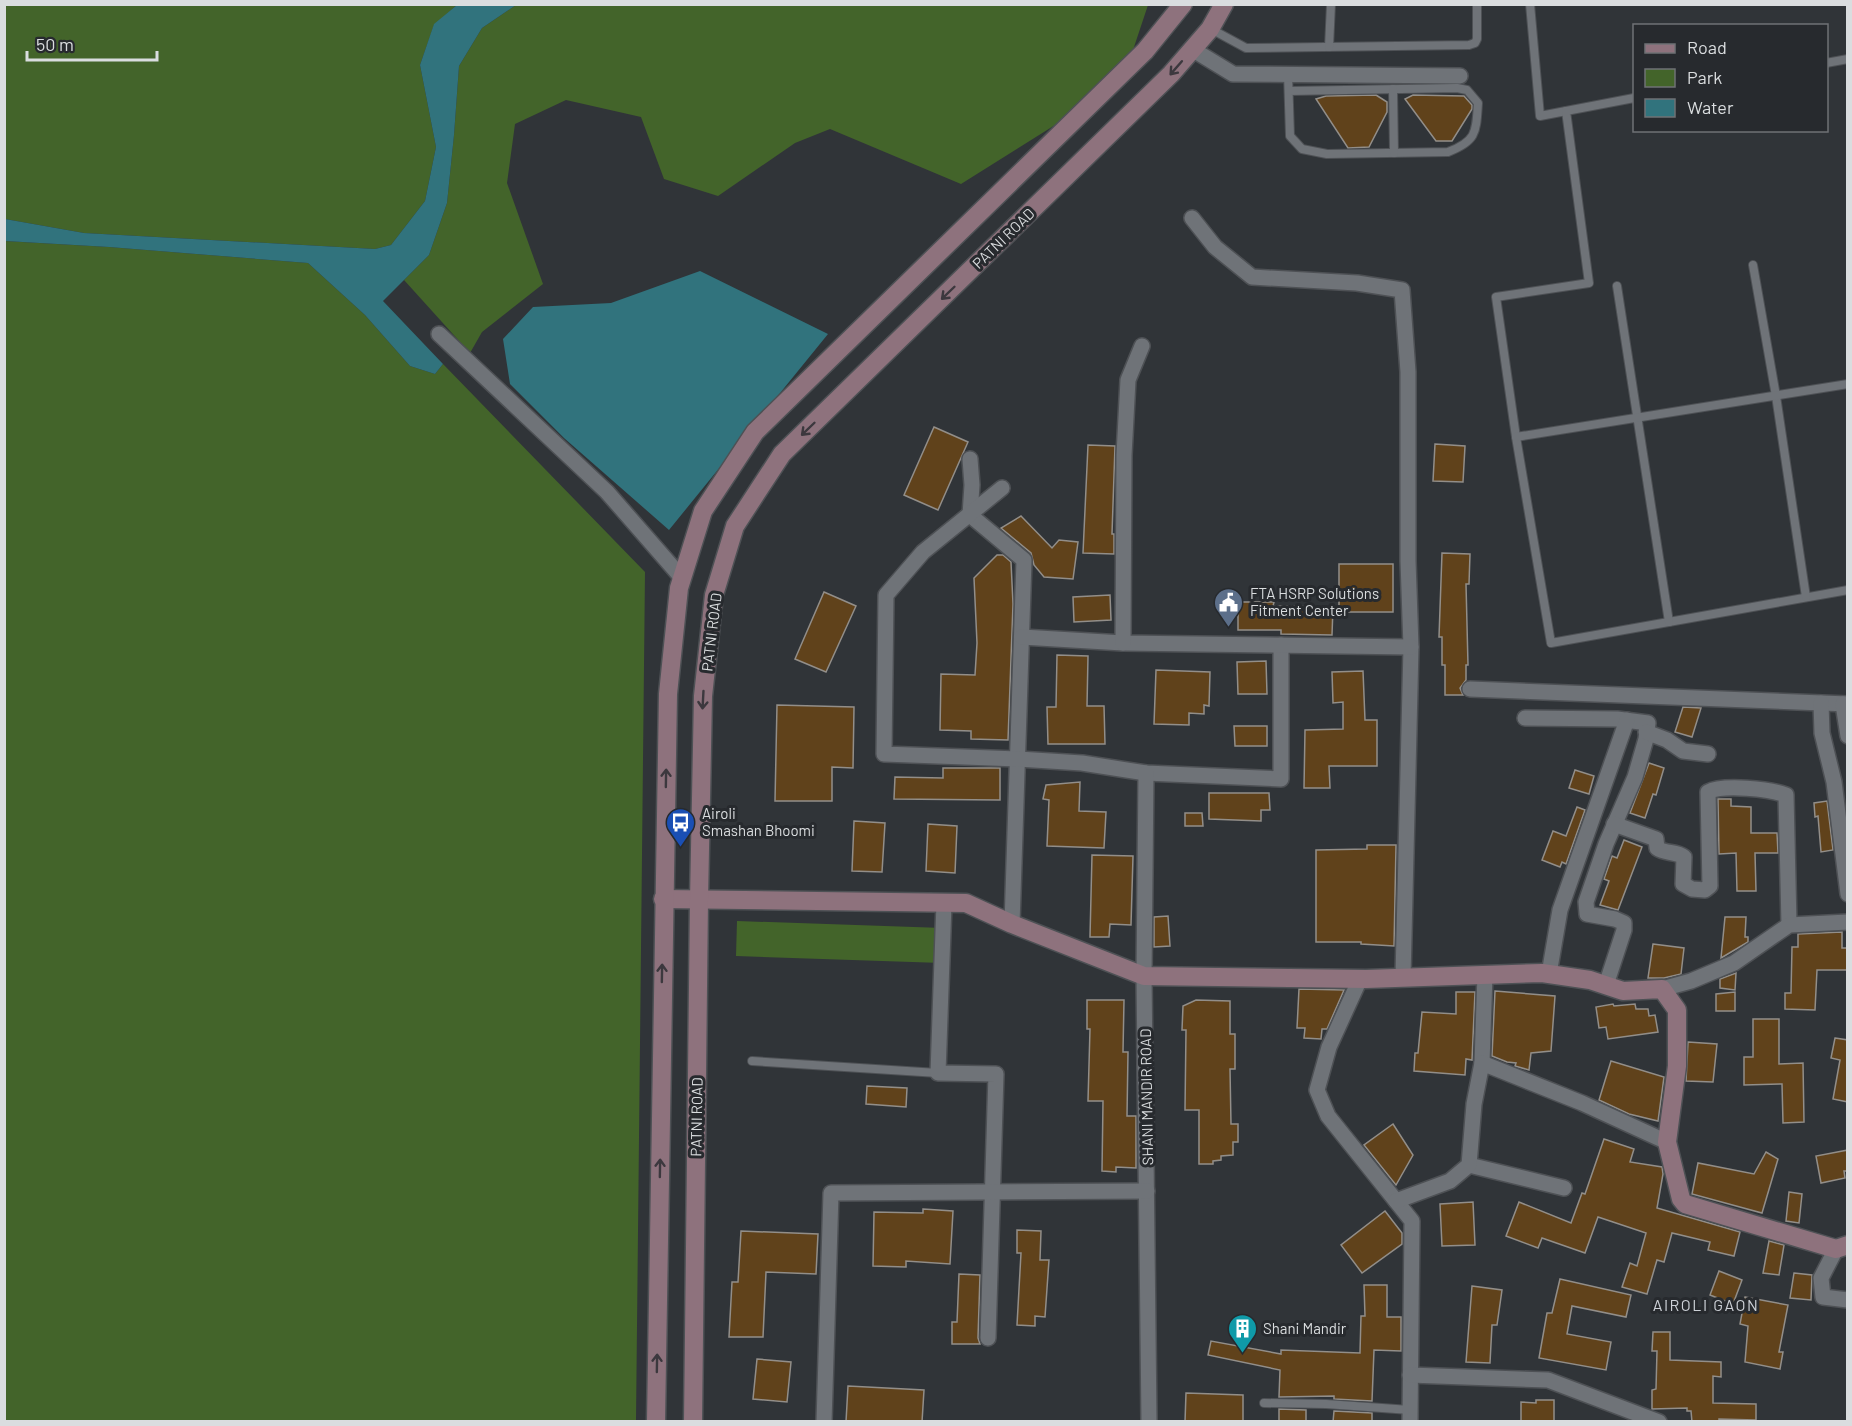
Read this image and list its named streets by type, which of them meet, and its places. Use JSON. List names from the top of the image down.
{
  "streets": {
    "main road": ["PATNI ROAD"],
    "street": ["SHANI MANDIR ROAD"]
  },
  "districts": ["AIROLI GAON"],
  "places": {
    "public building": ["FTA HSRP Solutions Fitment Center"],
    "bus stop": ["Airoli Smashan Bhoomi"],
    "building": ["Shani Mandir"]
  },
  "legend": ["Road", "Park", "Water"],
  "scale_bar": "50 m"
}
